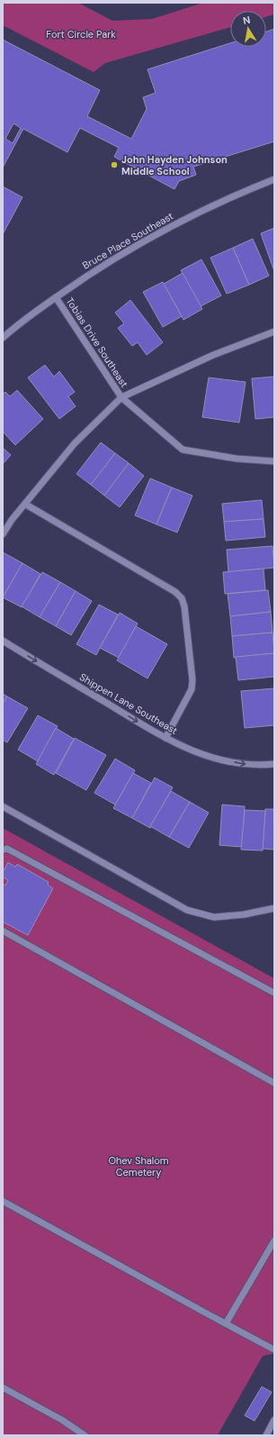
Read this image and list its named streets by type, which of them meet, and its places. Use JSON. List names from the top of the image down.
{
  "streets": {
    "street": ["Bruce Place Southeast", "Tobias Drive Southeast", "Shippen Lane Southeast"]
  },
  "crossings": [
    ["Bruce Place Southeast", "Tobias Drive Southeast"]
  ],
  "one_way": ["Shippen Lane Southeast"],
  "parks": ["Fort Circle Park", "Ohev Shalom Cemetery"],
  "places": ["John Hayden Johnson Middle School"],
  "north": "top"
}
